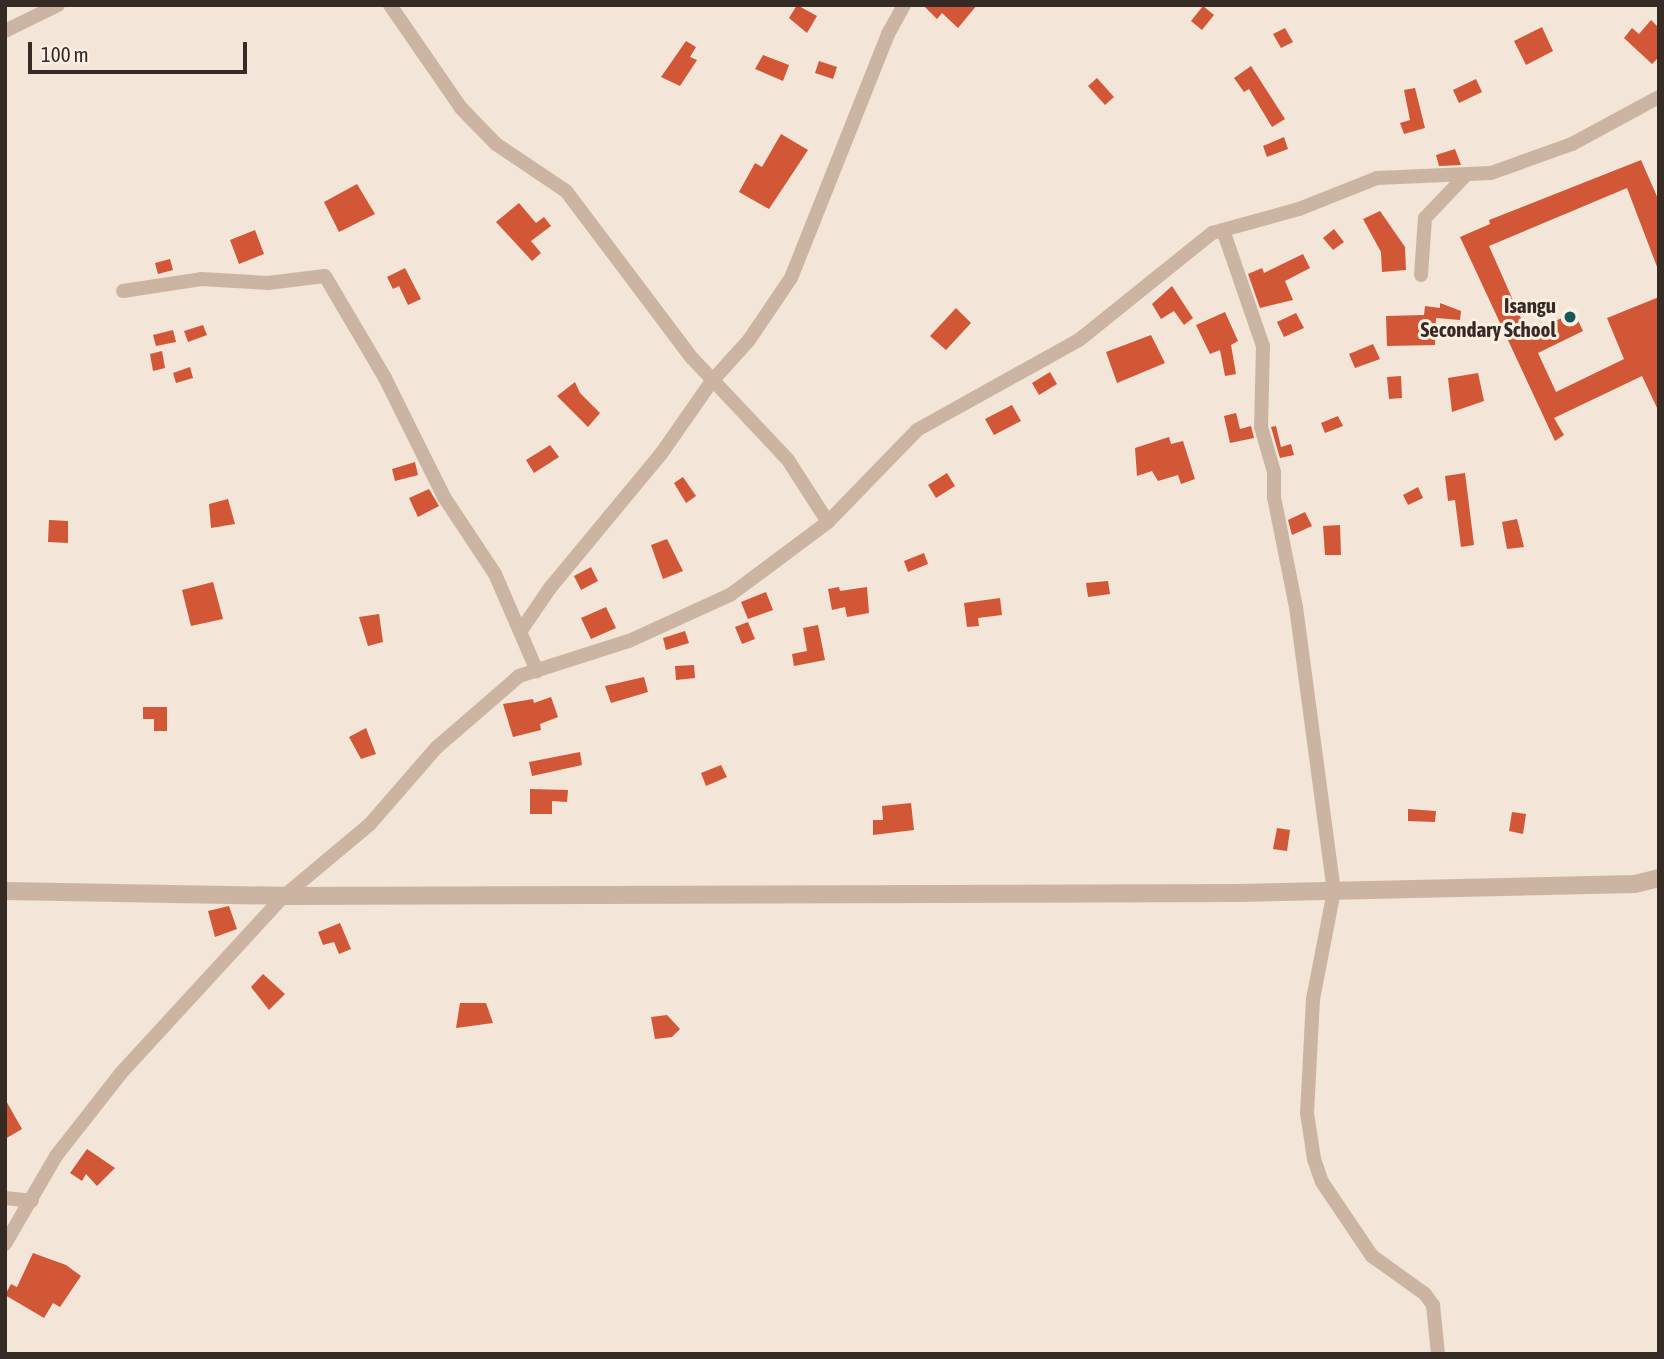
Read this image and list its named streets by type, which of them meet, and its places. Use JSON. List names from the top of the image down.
{
  "places": ["Isangu Secondary School"],
  "scale_bar": "100 m"
}
